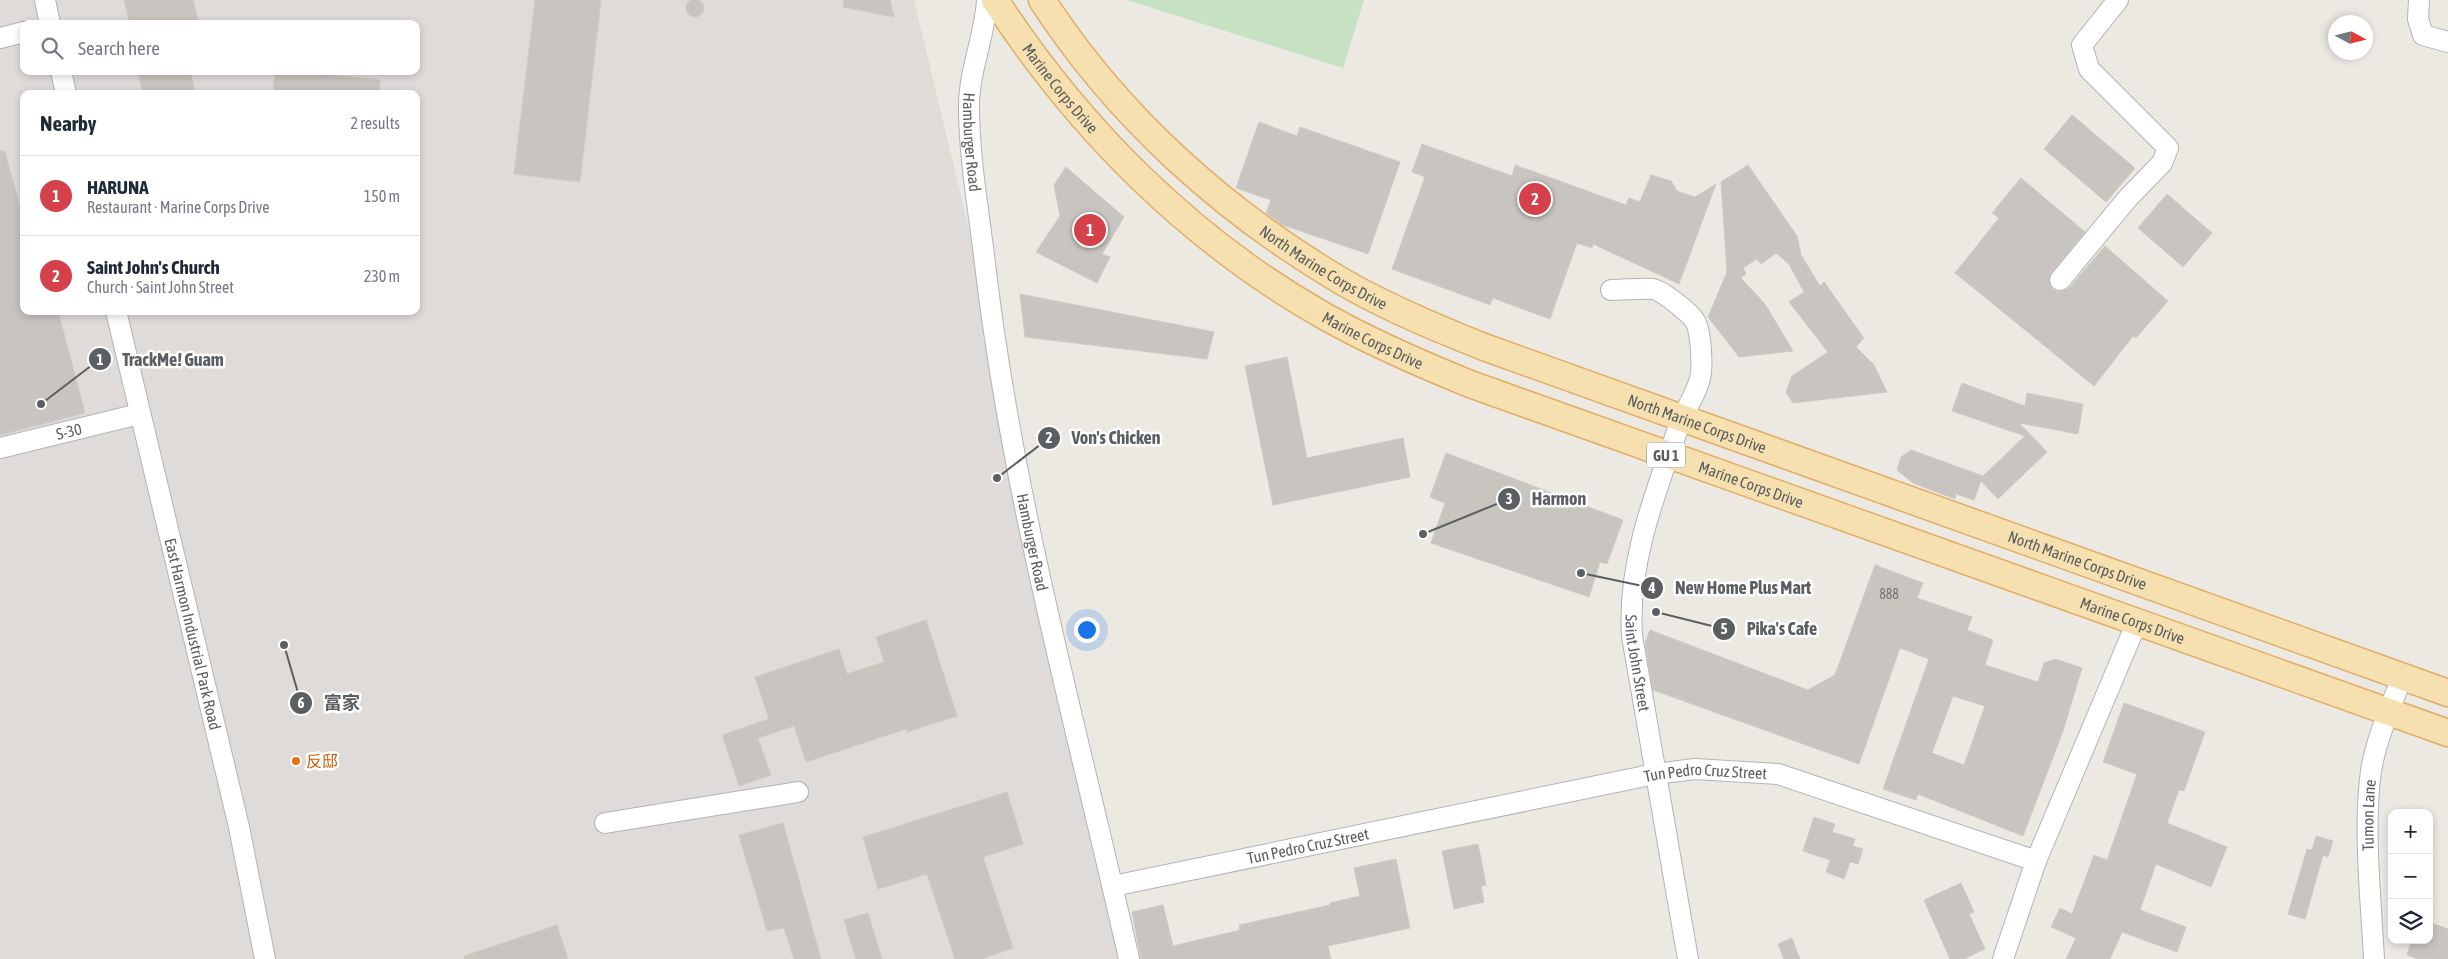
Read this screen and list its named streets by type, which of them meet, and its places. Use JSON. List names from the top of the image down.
{
  "streets": {
    "main road": ["Marine Corps Drive", "North Marine Corps Drive", "GU 1"],
    "street": [
      "Hamburger Road",
      "S-30",
      "East Harmon Industrial Park Road",
      "Saint John Street",
      "Tun Pedro Cruz Street",
      "Tumon Lane"
    ]
  },
  "crossings": [
    ["Marine Corps Drive", "Saint John Street"],
    ["Marine Corps Drive", "Tumon Lane"],
    ["Hamburger Road", "Tun Pedro Cruz Street"],
    ["North Marine Corps Drive", "Saint John Street"],
    ["North Marine Corps Drive", "Tumon Lane"],
    ["S-30", "East Harmon Industrial Park Road"],
    ["Saint John Street", "Tun Pedro Cruz Street"]
  ],
  "places": [
    "TrackMe! Guam",
    "Von's Chicken",
    "Harmon",
    "New Home Plus Mart",
    "Pika's Cafe",
    "富家",
    "反邸"
  ],
  "house_numbers": ["888"],
  "north": "right",
  "page": {
    "search": "Search here",
    "heading": ["Nearby", "2 results"],
    "list": [
      {
        "mark": "1",
        "name": "HARUNA",
        "note": "Restaurant · Marine Corps Drive",
        "value": "150 m"
      },
      {
        "mark": "2",
        "name": "Saint John's Church",
        "note": "Church · Saint John Street",
        "value": "230 m"
      }
    ],
    "pins": ["2", "1"],
    "map_buttons": ["+", "−"]
  }
}
